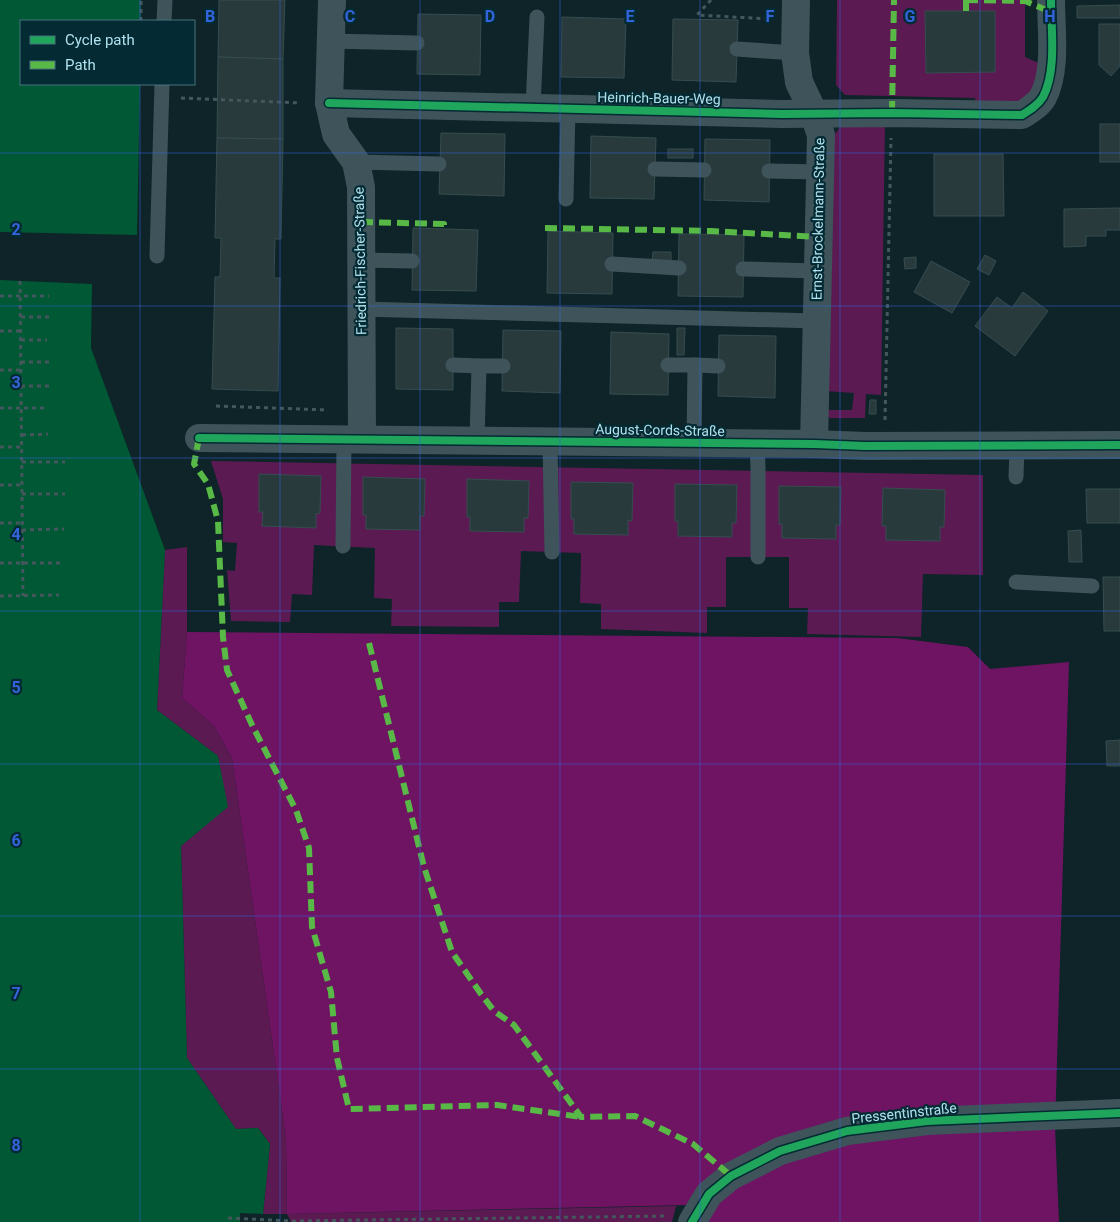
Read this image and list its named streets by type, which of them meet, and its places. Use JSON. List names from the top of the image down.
{
  "streets": {
    "street": [
      "Heinrich-Bauer-Weg",
      "Ernst-Brockelmann-Straße",
      "Friedrich-Fischer-Straße",
      "August-Cords-Straße",
      "Pressentinstraße"
    ]
  },
  "crossings": [
    ["Heinrich-Bauer-Weg", "Ernst-Brockelmann-Straße"],
    ["Heinrich-Bauer-Weg", "Friedrich-Fischer-Straße"],
    ["Ernst-Brockelmann-Straße", "August-Cords-Straße"],
    ["Friedrich-Fischer-Straße", "August-Cords-Straße"]
  ],
  "legend": ["Cycle path", "Path"],
  "grid": {
    "columns": [
      "B",
      "C",
      "D",
      "E",
      "F",
      "G",
      "H"
    ],
    "rows": [
      "2",
      "3",
      "4",
      "5",
      "6",
      "7",
      "8"
    ]
  }
}
